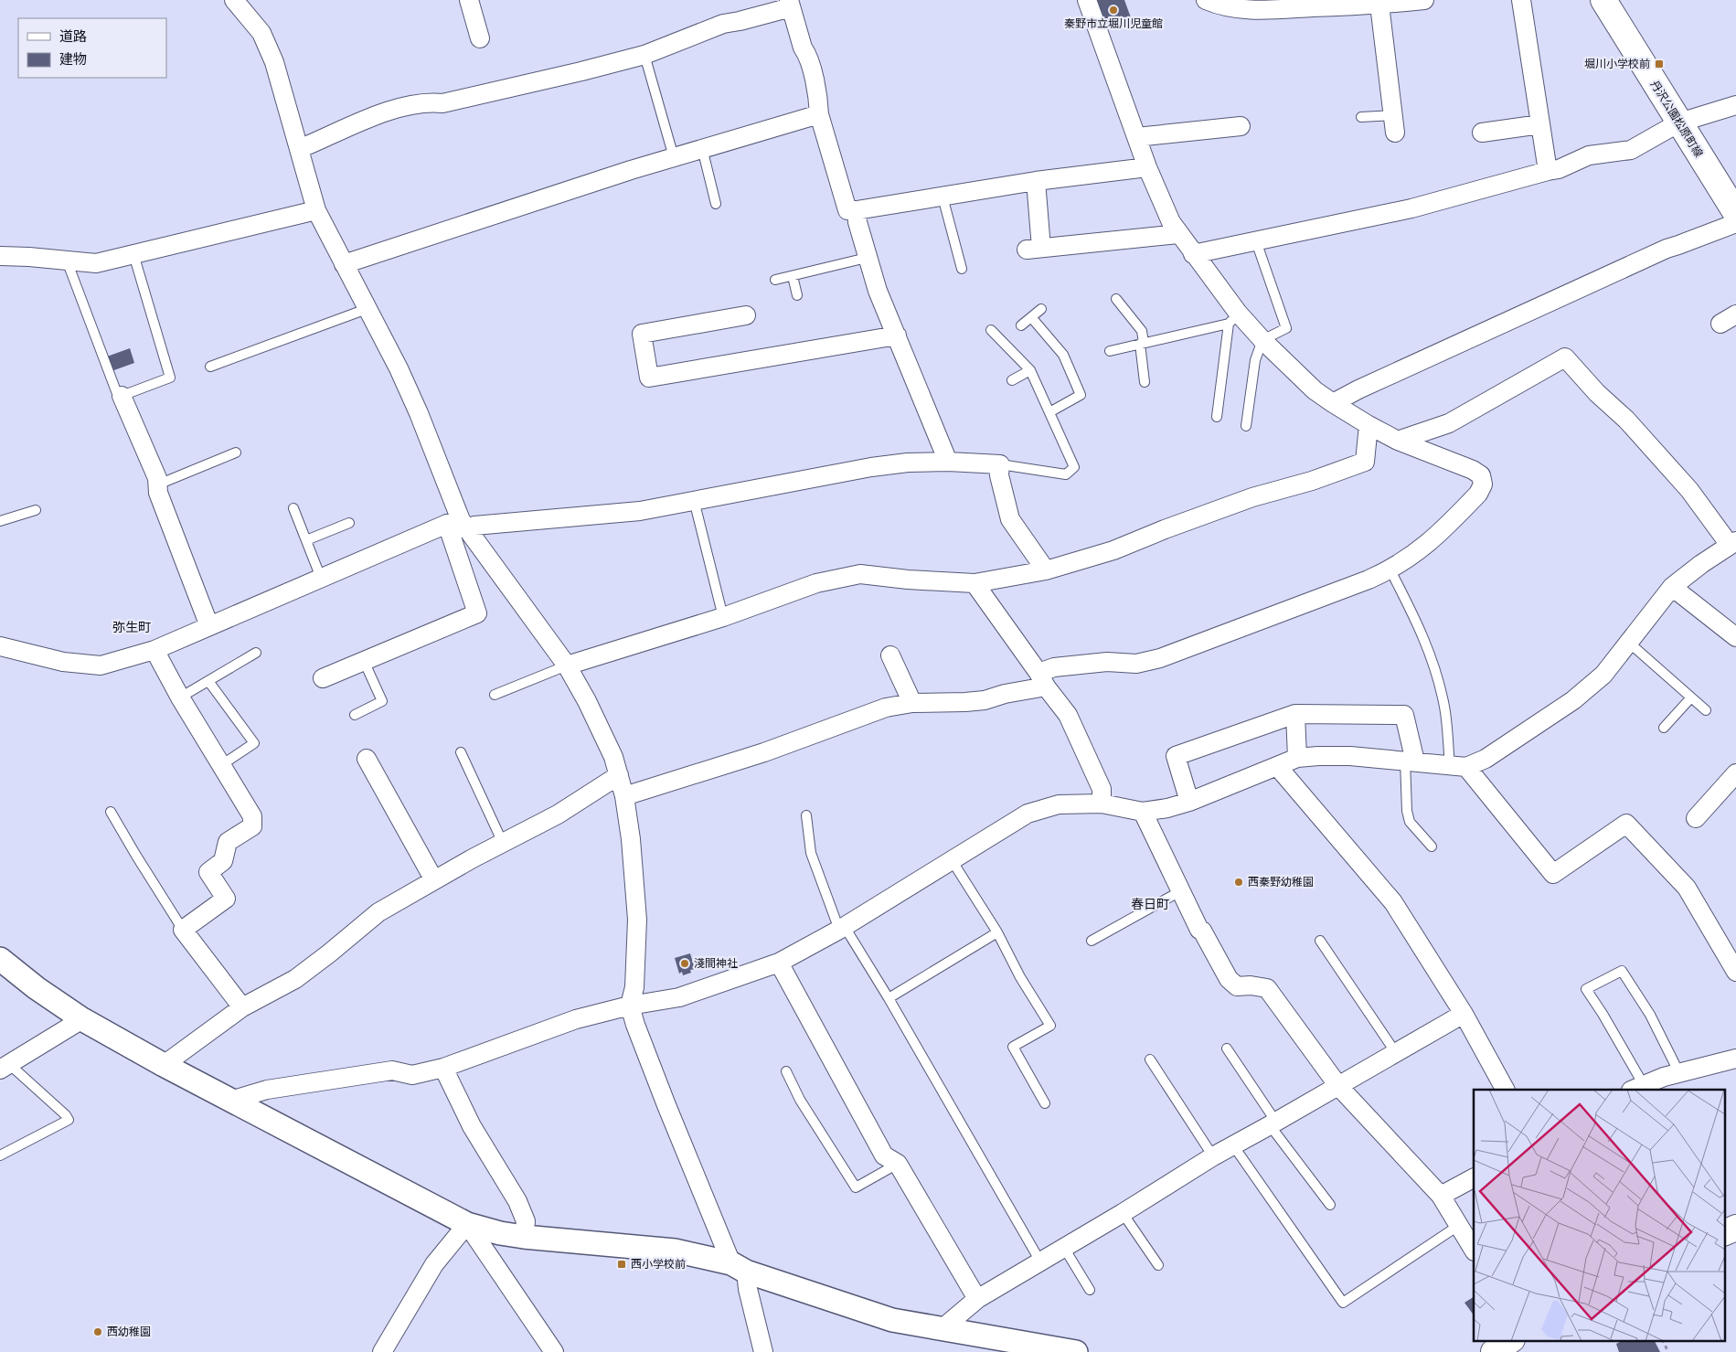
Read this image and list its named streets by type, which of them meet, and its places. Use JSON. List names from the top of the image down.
{
  "streets": {
    "main road": ["丹沢公園松原町線"]
  },
  "districts": ["弥生町", "春日町"],
  "places": {
    "other": [
      "秦野市立堀川児童館",
      "西秦野幼稚園",
      "淺間神社",
      "西幼稚園"
    ],
    "transit": ["堀川小学校前", "西小学校前"]
  },
  "legend": ["道路", "建物"]
}
